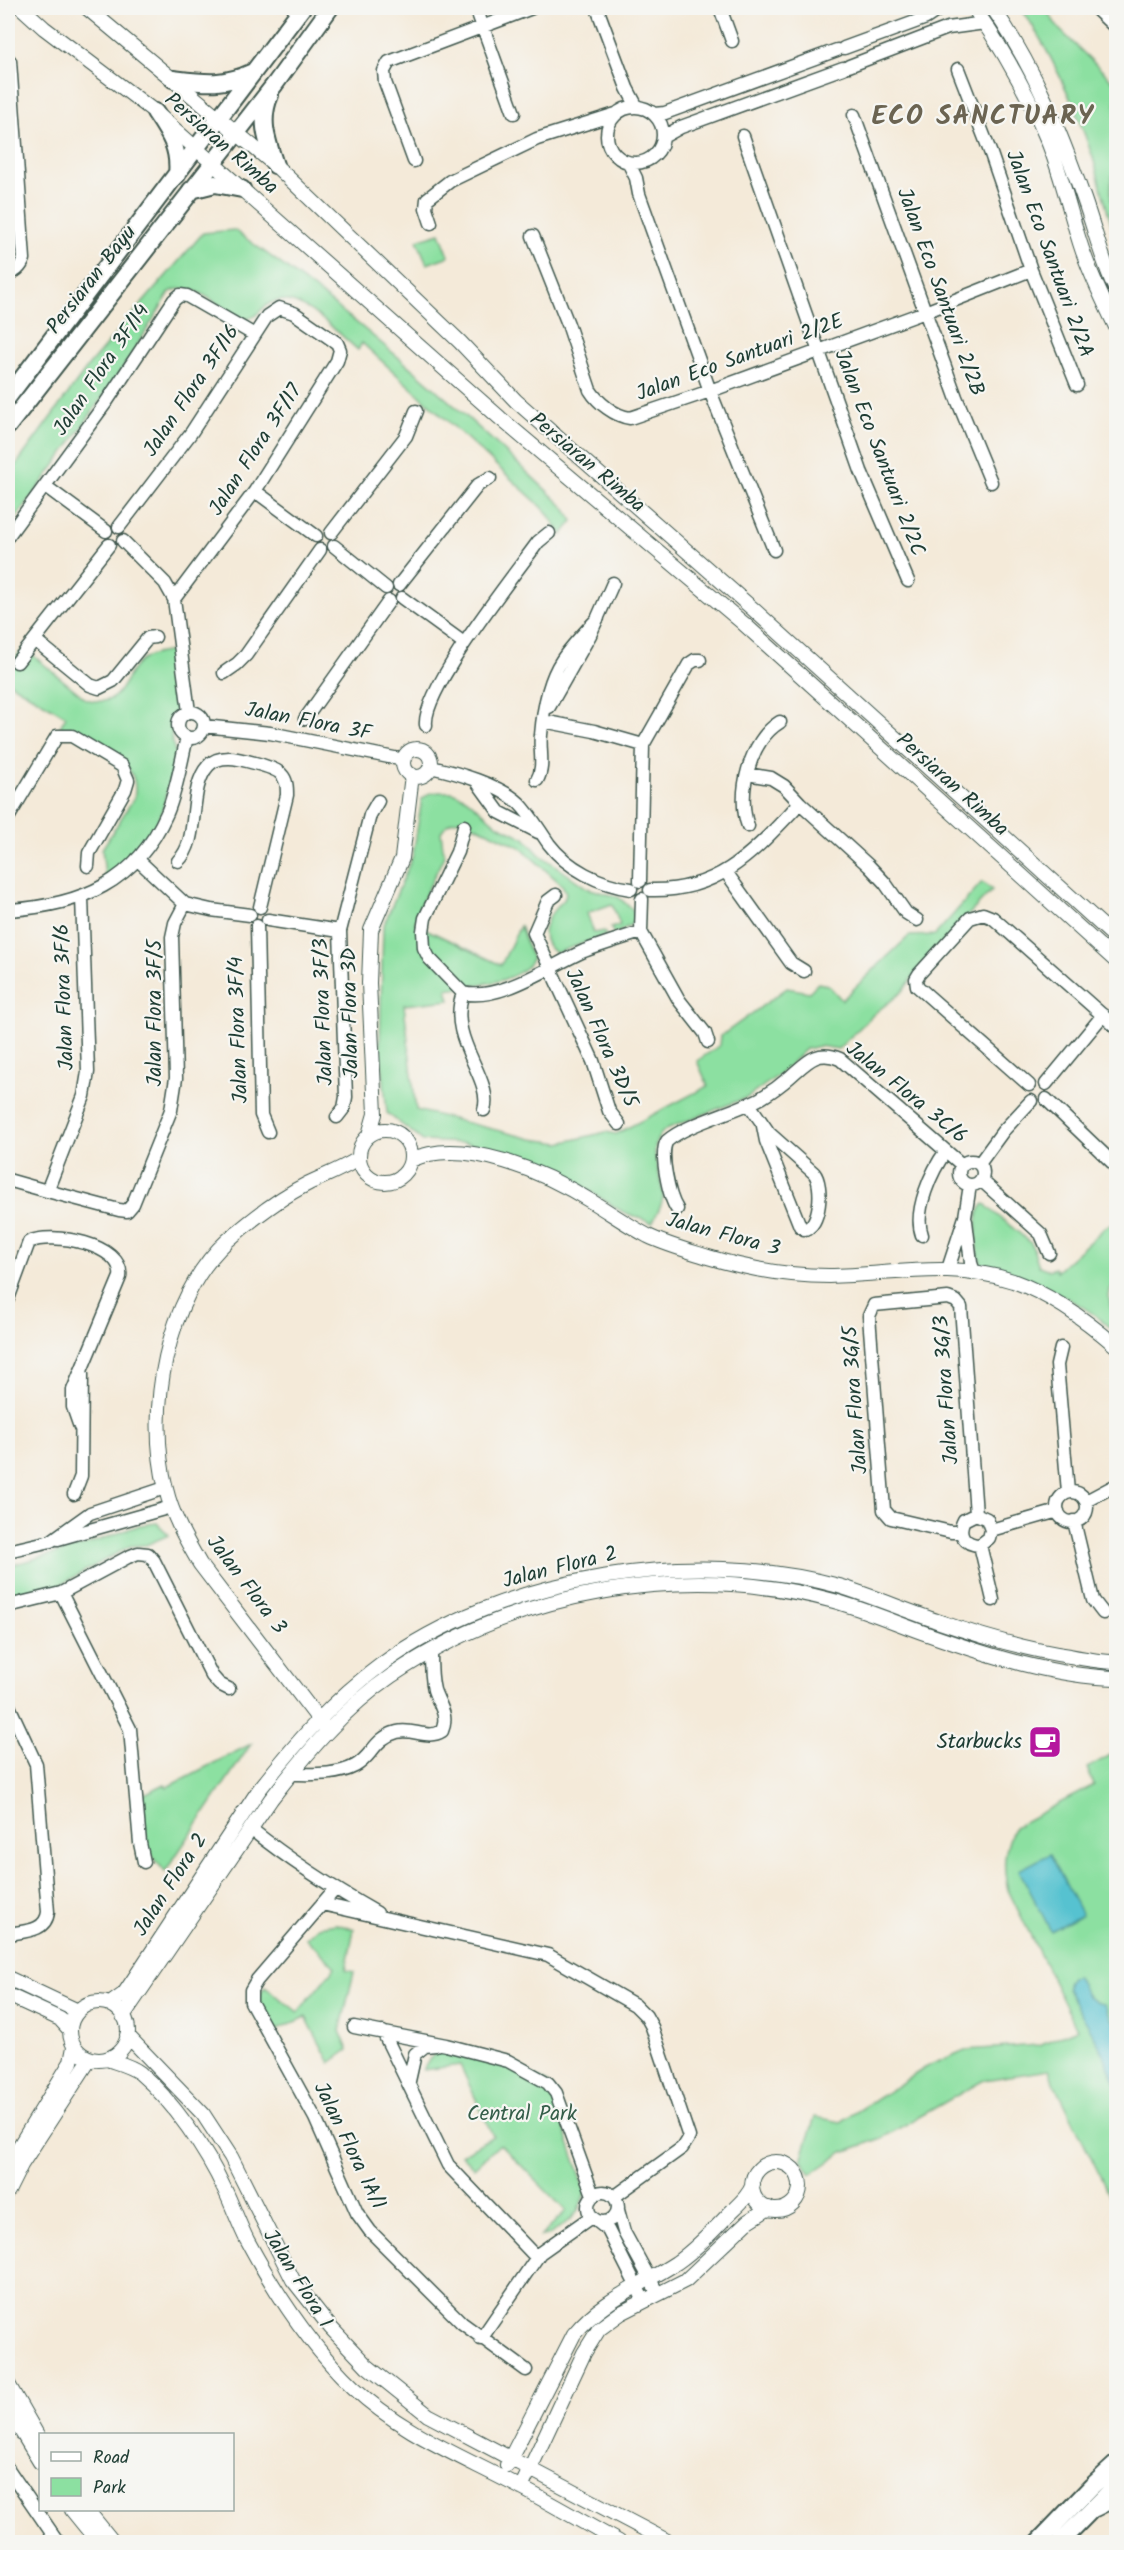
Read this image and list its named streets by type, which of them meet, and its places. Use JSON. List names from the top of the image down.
{
  "streets": {
    "main road": ["Persiaran Bayu"],
    "street": [
      "Persiaran Rimba",
      "Jalan Eco Santuari 2/2A",
      "Jalan Eco Santuari 2/2B",
      "Jalan Eco Santuari 2/2E",
      "Jalan Flora 3F/14",
      "Jalan Flora 3F/16",
      "Jalan Flora 3F/17",
      "Jalan Eco Santuari 2/2C",
      "Jalan Flora 3F",
      "Jalan Flora 3F/6",
      "Jalan Flora 3F/3",
      "Jalan Flora 3F/5",
      "Jalan Flora 3D",
      "Jalan Flora 3F/4",
      "Jalan Flora 3D/5",
      "Jalan Flora 3C/6",
      "Jalan Flora 3",
      "Jalan Flora 3G/3",
      "Jalan Flora 3G/5",
      "Jalan Flora 2",
      "Jalan Flora 1A/1",
      "Jalan Flora 1"
    ]
  },
  "crossings": [
    ["Persiaran Rimba", "Persiaran Bayu"],
    ["Jalan Eco Santuari 2/2A", "Jalan Eco Santuari 2/2E"],
    ["Jalan Eco Santuari 2/2B", "Jalan Eco Santuari 2/2E"],
    ["Jalan Eco Santuari 2/2E", "Jalan Eco Santuari 2/2C"],
    ["Jalan Flora 3F/14", "Jalan Flora 3F/16"],
    ["Jalan Flora 3F/16", "Jalan Flora 3F/17"],
    ["Jalan Flora 3F", "Jalan Flora 3D"],
    ["Jalan Flora 3F/6", "Jalan Flora 3F/5"],
    ["Jalan Flora 3D", "Jalan Flora 3"],
    ["Jalan Flora 3", "Jalan Flora 2"],
    ["Jalan Flora 3G/3", "Jalan Flora 3G/5"],
    ["Jalan Flora 2", "Jalan Flora 1"]
  ],
  "districts": ["ECO SANCTUARY"],
  "parks": ["Central Park"],
  "places": {
    "cafe": ["Starbucks"]
  },
  "legend": ["Road", "Park"]
}
